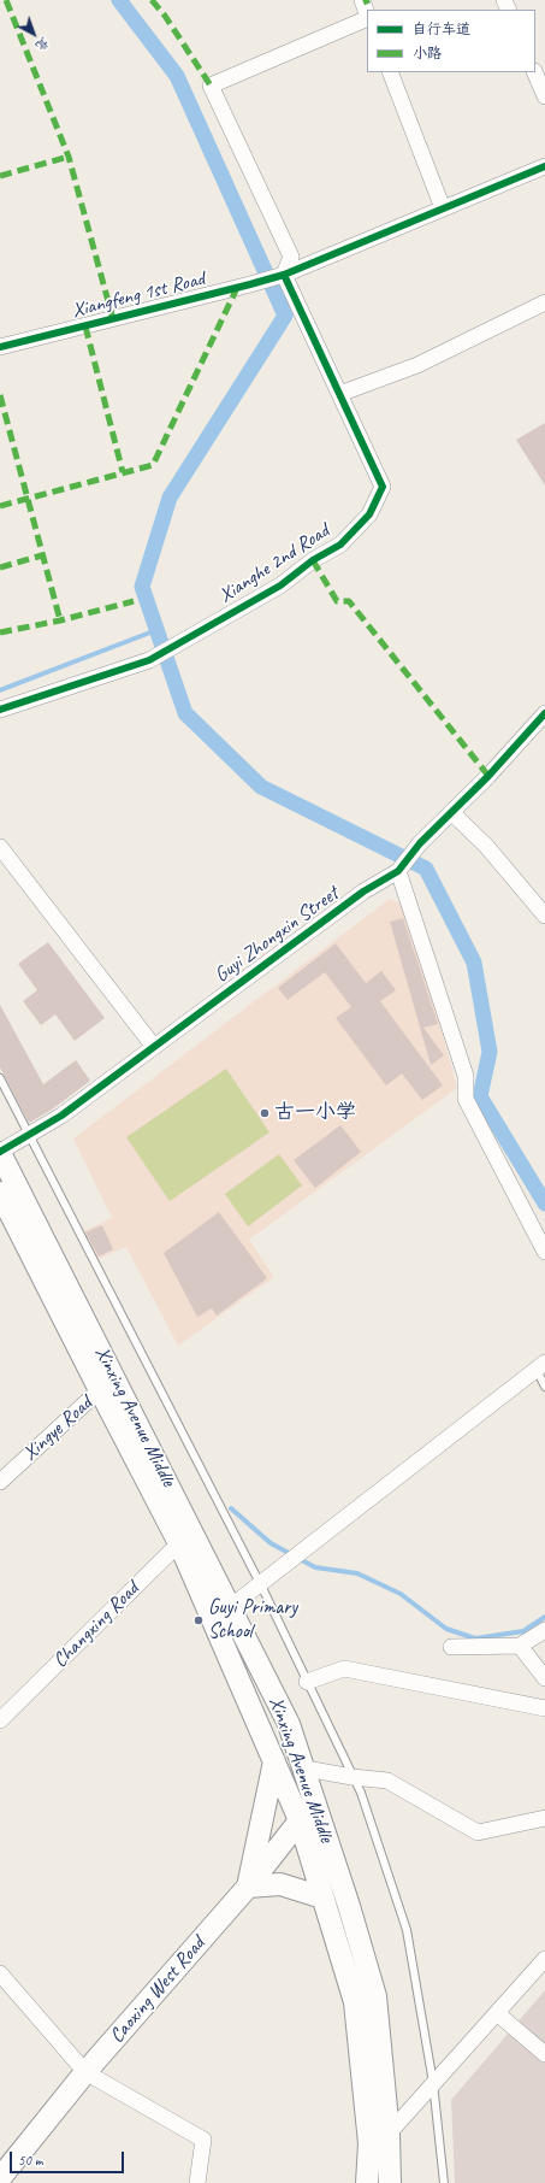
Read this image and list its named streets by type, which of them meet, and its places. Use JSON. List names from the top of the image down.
{
  "streets": {
    "main road": ["Xinxing Avenue Middle", "Caoxing West Road"],
    "street": [
      "Xiangfeng 1st Road",
      "Xianghe 2nd Road",
      "Guyi Zhongxin Street",
      "Xingye Road",
      "Changxing Road"
    ]
  },
  "crossings": [
    ["Xiangfeng 1st Road", "Xianghe 2nd Road"],
    ["Guyi Zhongxin Street", "Xinxing Avenue Middle"],
    ["Xinxing Avenue Middle", "Xingye Road"],
    ["Xinxing Avenue Middle", "Changxing Road"],
    ["Xinxing Avenue Middle", "Caoxing West Road"]
  ],
  "places": ["古一小学", "Guyi Primary School"],
  "legend": ["自行车道", "小路"],
  "scale_bar": "50 m",
  "north": "bottom right"
}
